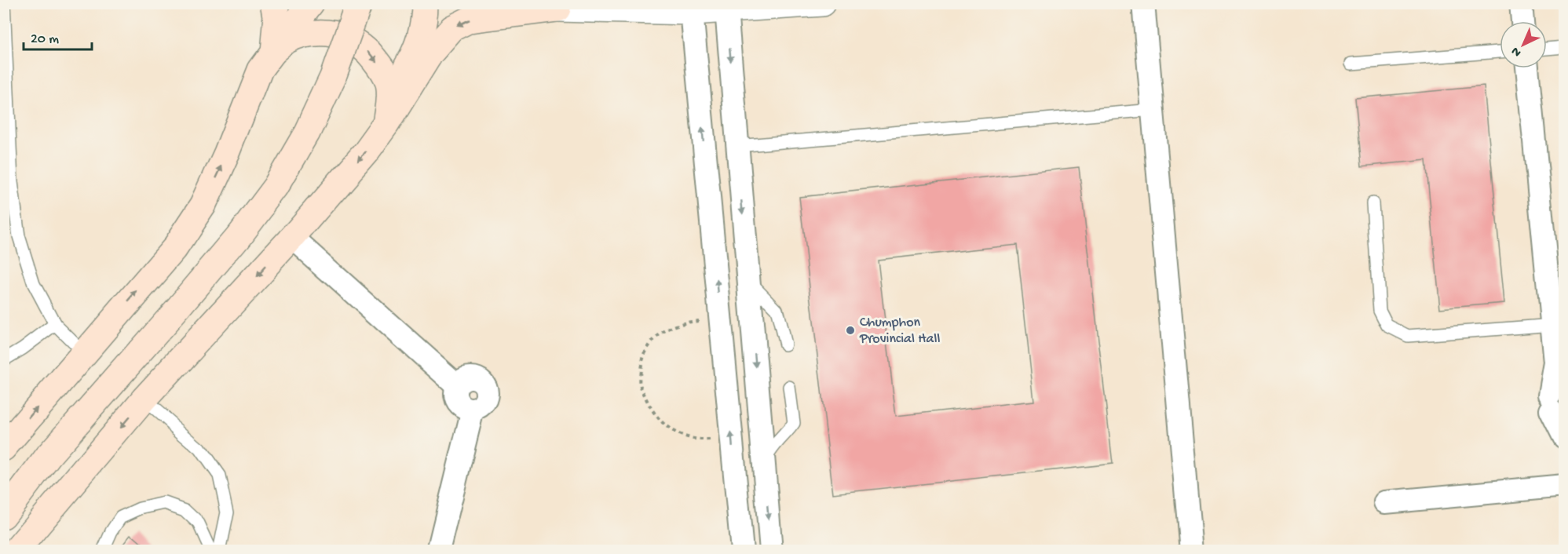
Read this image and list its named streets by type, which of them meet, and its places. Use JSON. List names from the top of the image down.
{
  "places": ["Chumphon Provincial Hall"],
  "scale_bar": "20 m",
  "north": "bottom left"
}
